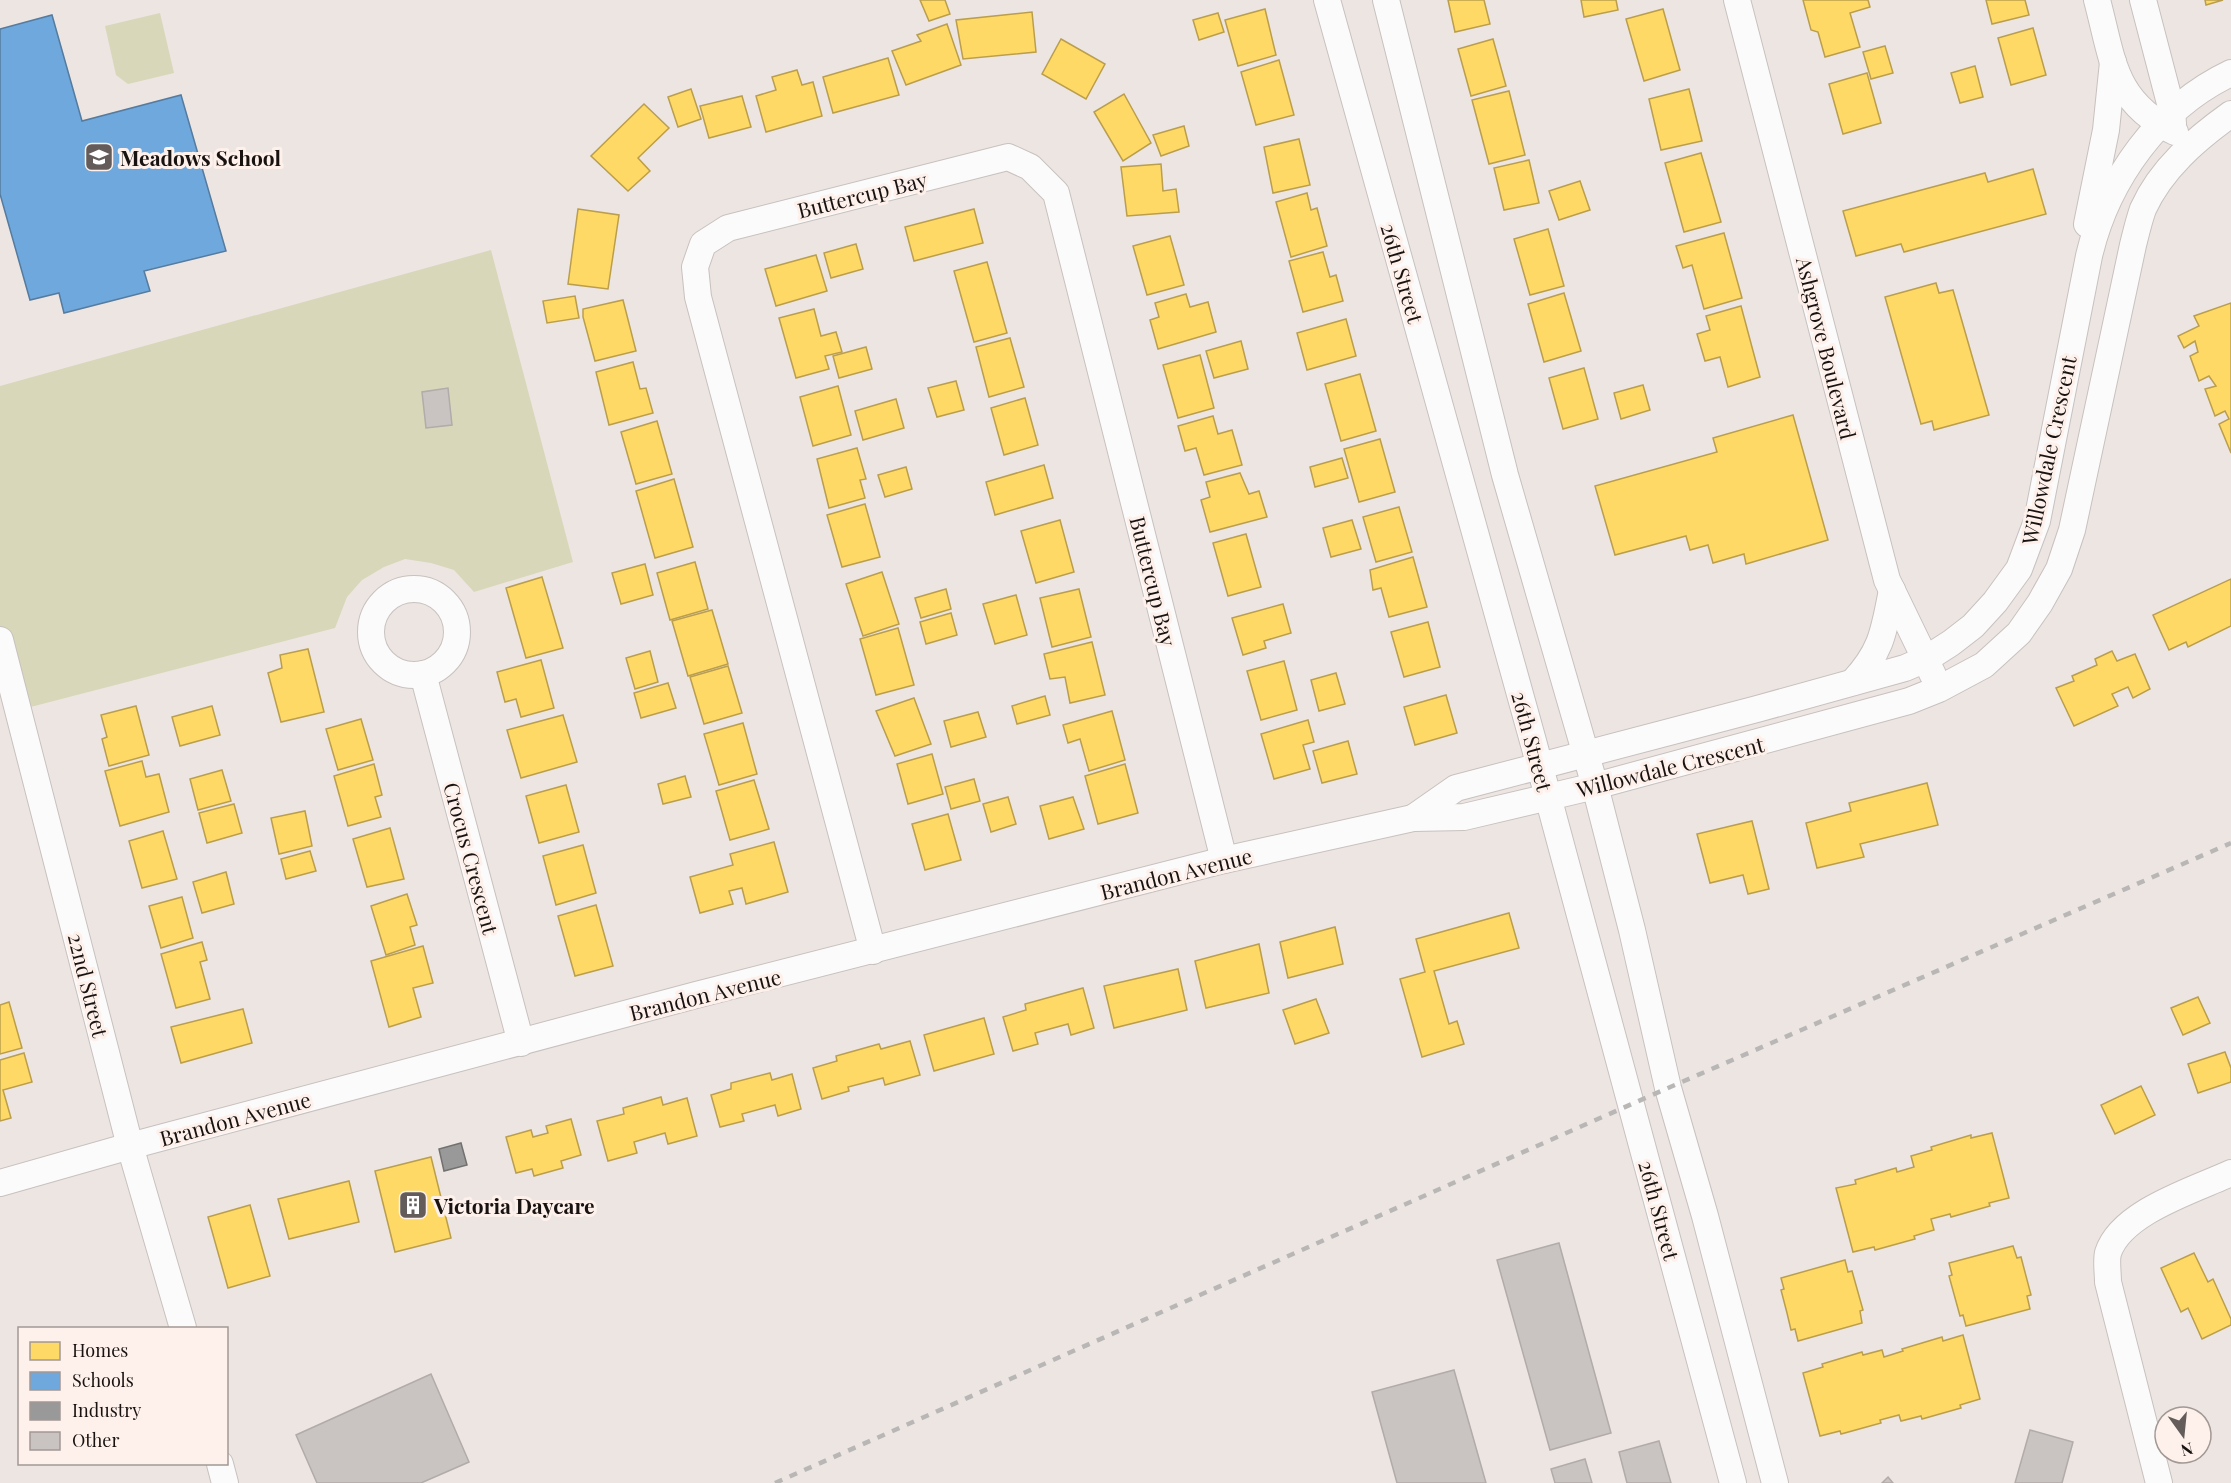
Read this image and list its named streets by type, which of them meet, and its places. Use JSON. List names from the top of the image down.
{
  "streets": {
    "street": [
      "Buttercup Bay",
      "26th Street",
      "Ashgrove Boulevard",
      "Willowdale Crescent",
      "Crocus Crescent",
      "Brandon Avenue",
      "22nd Street"
    ]
  },
  "crossings": [
    ["Buttercup Bay", "Brandon Avenue"],
    ["26th Street", "Willowdale Crescent"],
    ["26th Street", "Brandon Avenue"],
    ["Ashgrove Boulevard", "Willowdale Crescent"],
    ["Willowdale Crescent", "Brandon Avenue"],
    ["Crocus Crescent", "Brandon Avenue"],
    ["Brandon Avenue", "22nd Street"]
  ],
  "places": {
    "school or university": ["Meadows School"],
    "building": ["Victoria Daycare"]
  },
  "legend": [
    "Homes",
    "Schools",
    "Industry",
    "Other"
  ],
  "north": "bottom"
}
